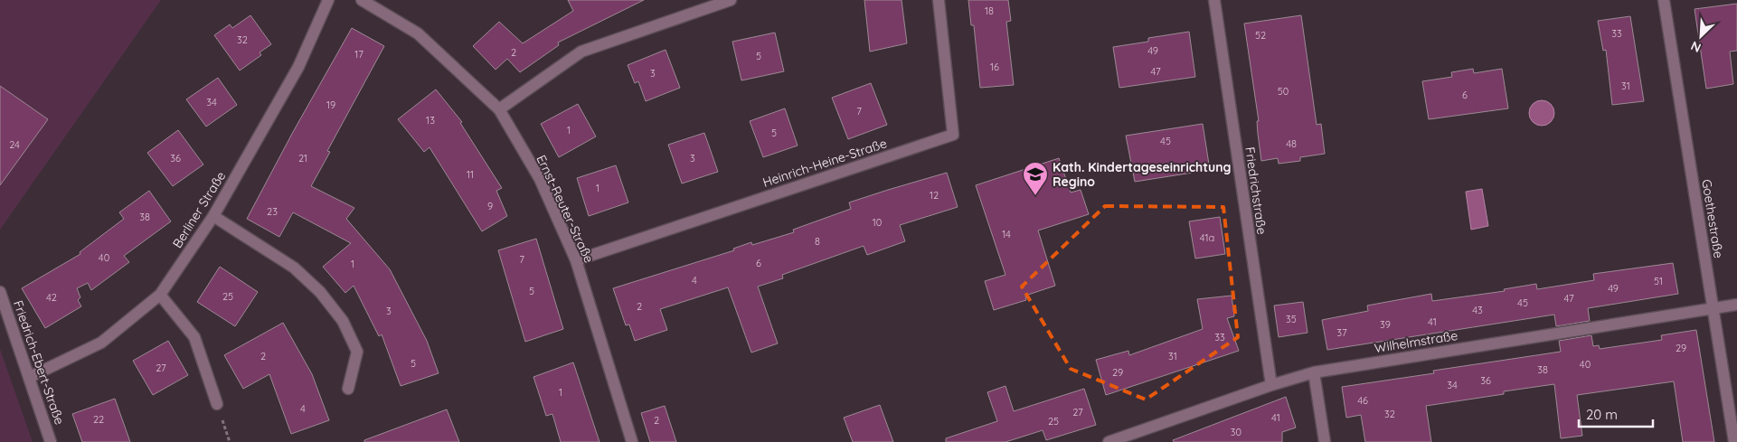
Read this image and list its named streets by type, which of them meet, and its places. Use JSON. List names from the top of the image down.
{
  "streets": {
    "street": [
      "Heinrich-Heine-Straße",
      "Friedrichstraße",
      "Ernst-Reuter-Straße",
      "Berliner Straße",
      "Goethestraße",
      "Wilhelmstraße",
      "Friedrich-Ebert-Straße"
    ]
  },
  "crossings": [
    ["Heinrich-Heine-Straße", "Ernst-Reuter-Straße"],
    ["Friedrichstraße", "Wilhelmstraße"],
    ["Berliner Straße", "Friedrich-Ebert-Straße"],
    ["Goethestraße", "Wilhelmstraße"]
  ],
  "places": {
    "school or university": ["Kath. Kindertageseinrichtung Regino"]
  },
  "house_numbers": [
    "18",
    "33",
    "52",
    "32",
    "49",
    "2",
    "17",
    "5",
    "16",
    "47",
    "3",
    "31",
    "50",
    "6",
    "34",
    "19",
    "7",
    "13",
    "1",
    "5",
    "45",
    "48",
    "24",
    "36",
    "21",
    "3",
    "11",
    "1",
    "12",
    "9",
    "23",
    "38",
    "10",
    "14",
    "41a",
    "8",
    "40",
    "7",
    "6",
    "1",
    "4",
    "51",
    "49",
    "5",
    "25",
    "42",
    "47",
    "45",
    "2",
    "43",
    "3",
    "35",
    "41",
    "39",
    "37",
    "33",
    "29",
    "2",
    "31",
    "5",
    "40",
    "27",
    "38",
    "29",
    "36",
    "34",
    "1",
    "46",
    "4",
    "27",
    "32",
    "41",
    "22",
    "2",
    "25",
    "30"
  ],
  "scale_bar": "20 m",
  "north": "bottom left"
}
